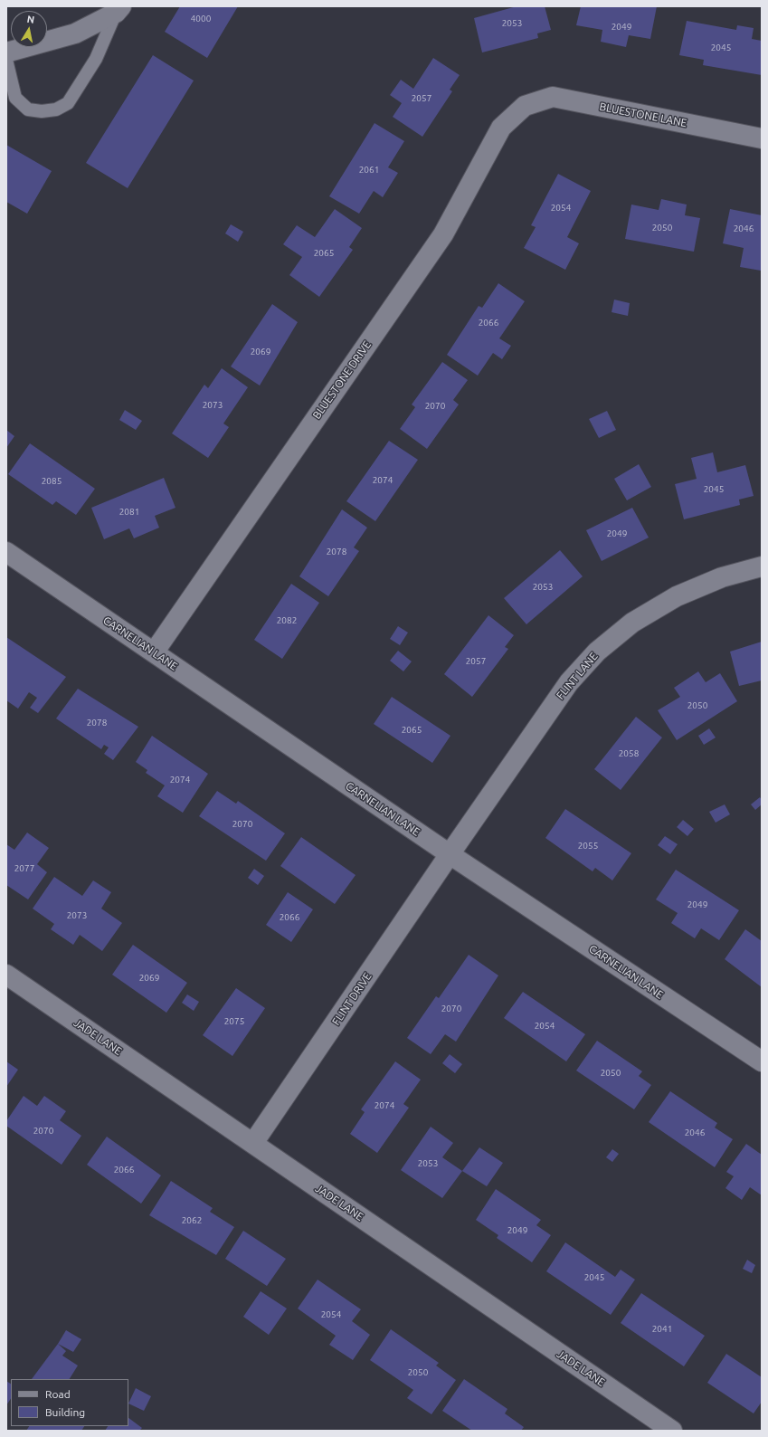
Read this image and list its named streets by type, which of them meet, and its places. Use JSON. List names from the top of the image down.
{
  "streets": {
    "street": [
      "BLUESTONE LANE",
      "BLUESTONE DRIVE",
      "CARNELIAN LANE",
      "FLINT LANE",
      "FLINT DRIVE",
      "JADE LANE"
    ]
  },
  "crossings": [
    ["BLUESTONE LANE", "BLUESTONE DRIVE"],
    ["BLUESTONE DRIVE", "CARNELIAN LANE"],
    ["CARNELIAN LANE", "FLINT LANE"],
    ["CARNELIAN LANE", "FLINT DRIVE"],
    ["FLINT LANE", "FLINT DRIVE"],
    ["FLINT DRIVE", "JADE LANE"]
  ],
  "house_numbers": [
    "4000",
    "2053",
    "2049",
    "2045",
    "2057",
    "2061",
    "2054",
    "2050",
    "2046",
    "2065",
    "2066",
    "2069",
    "2073",
    "2070",
    "2074",
    "2085",
    "2045",
    "2081",
    "2049",
    "2078",
    "2053",
    "2082",
    "2057",
    "2050",
    "2078",
    "2065",
    "2058",
    "2074",
    "2070",
    "2055",
    "2077",
    "2049",
    "2073",
    "2066",
    "2069",
    "2070",
    "2075",
    "2054",
    "2050",
    "2074",
    "2070",
    "2046",
    "2053",
    "2066",
    "2062",
    "2049",
    "2045",
    "2054",
    "2041",
    "2050"
  ],
  "legend": ["Road", "Building"],
  "north": "top"
}
